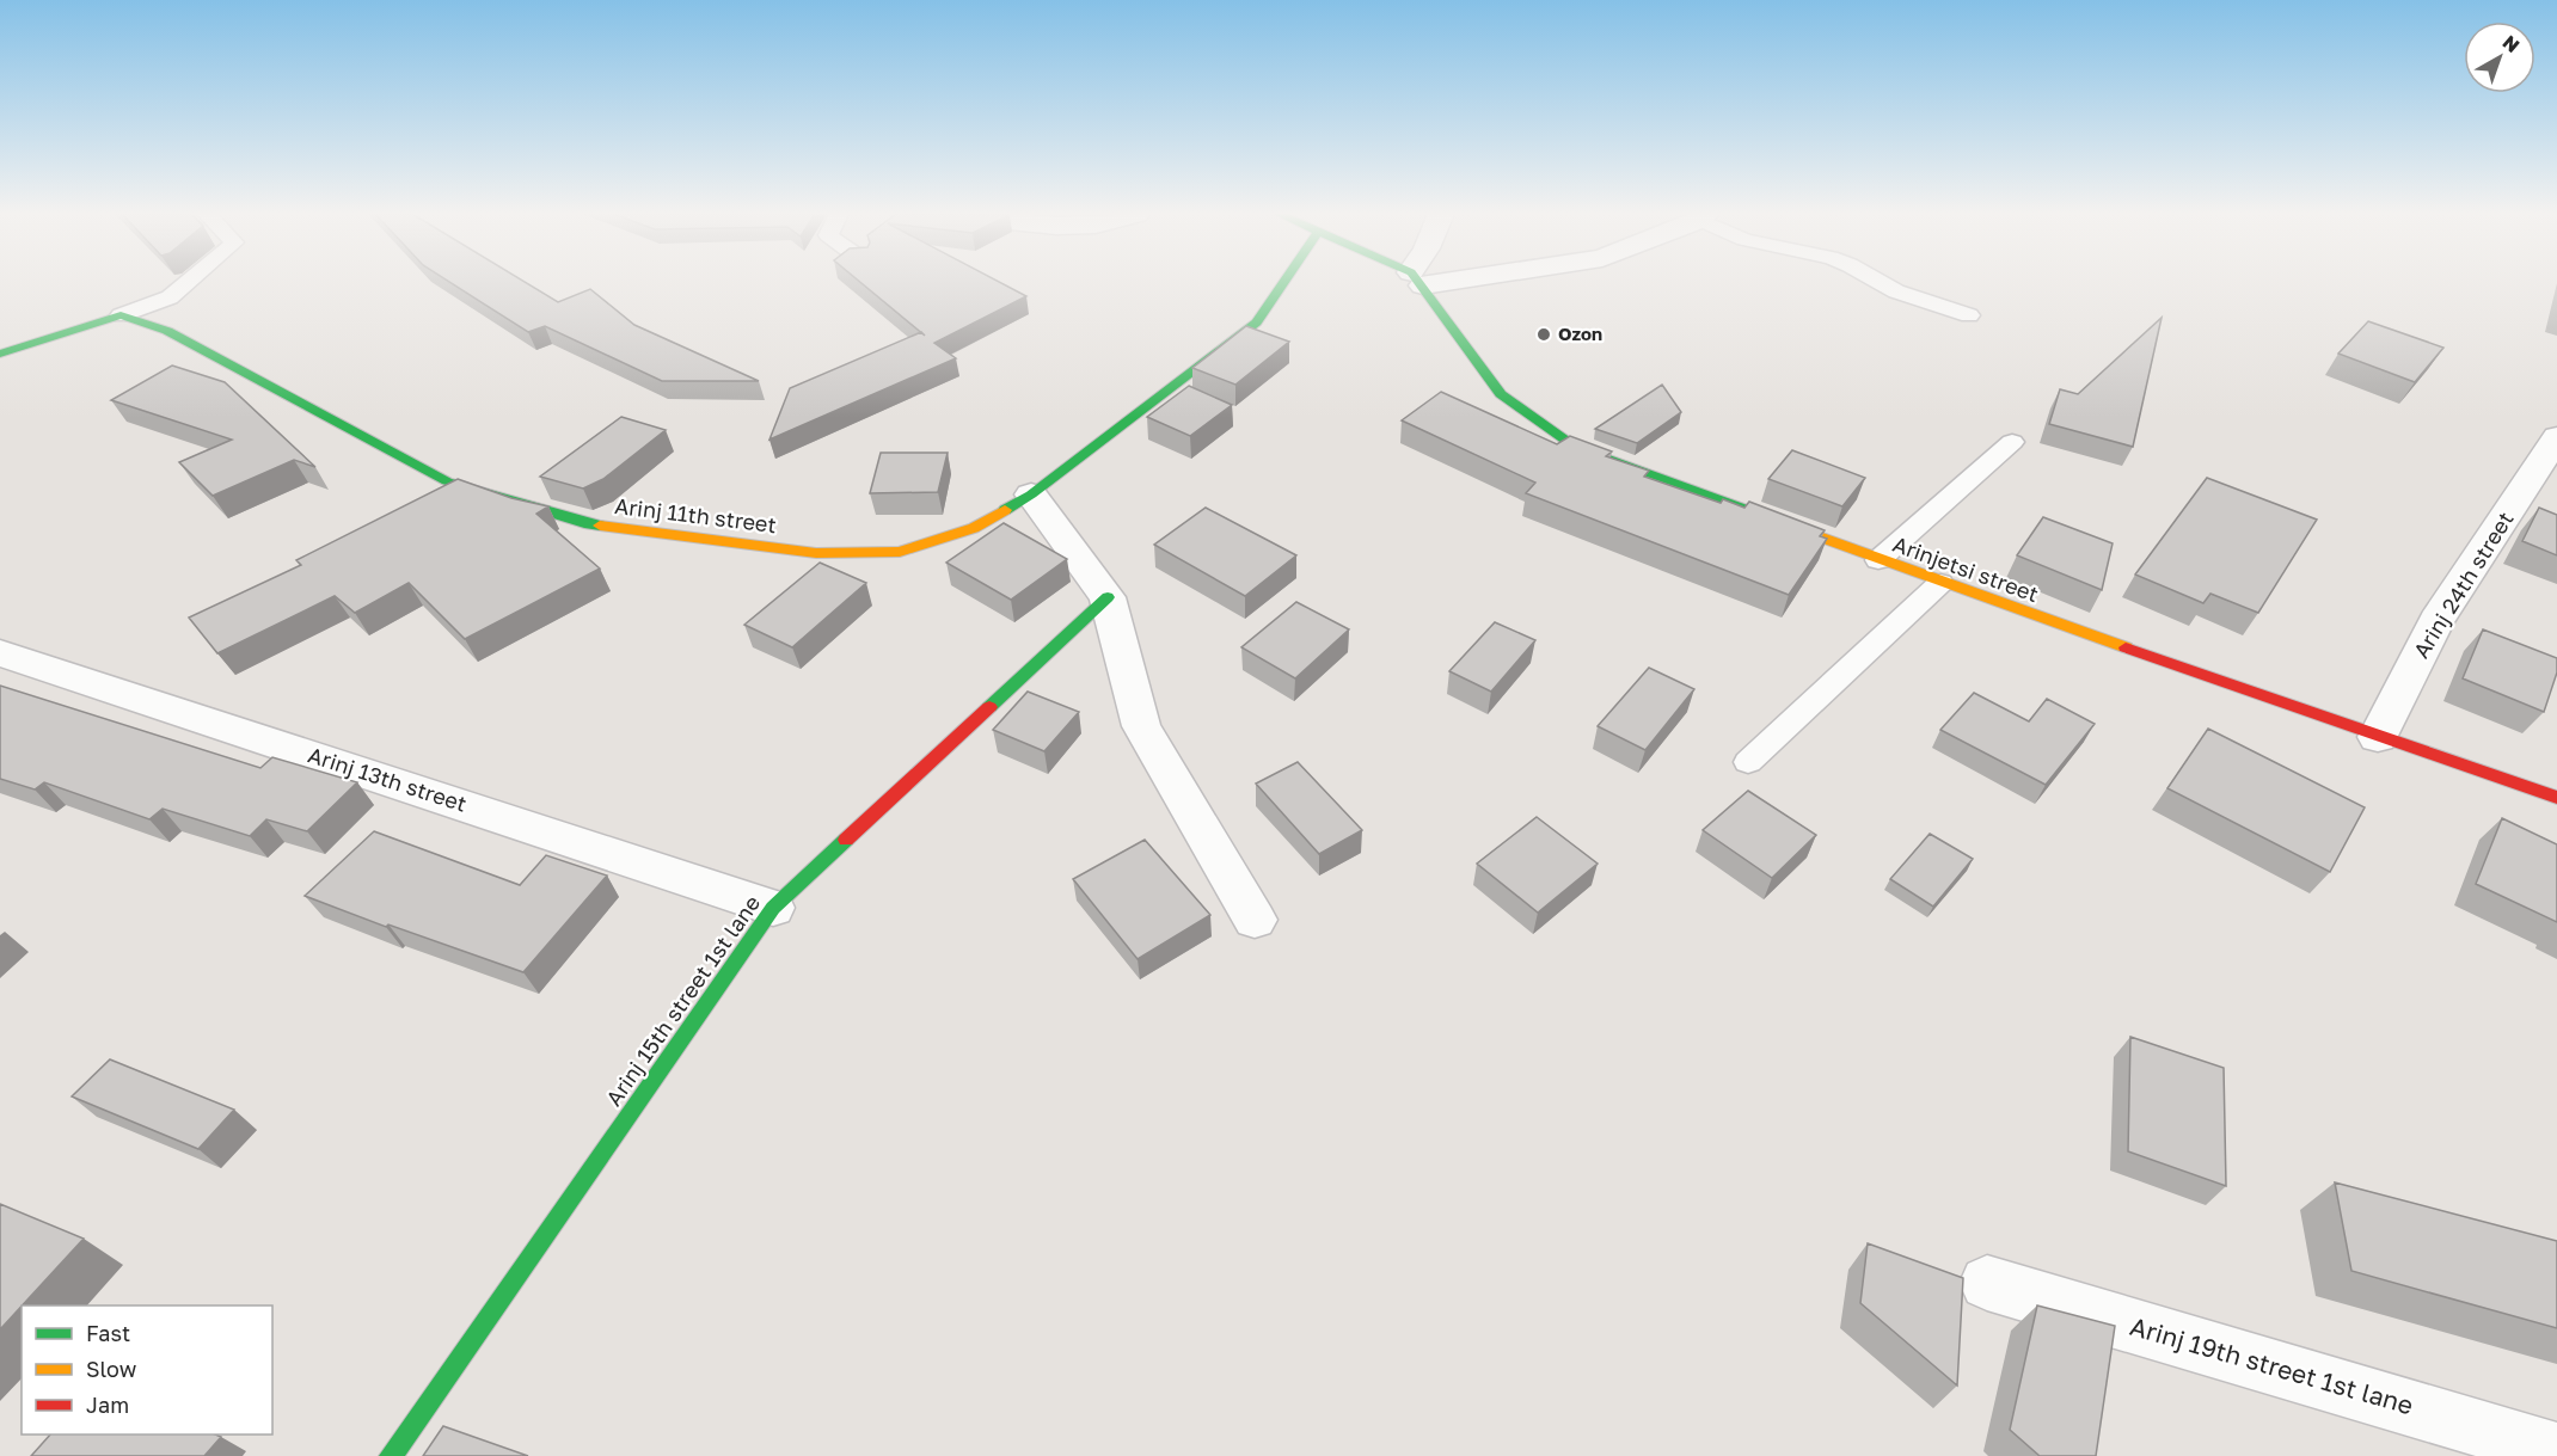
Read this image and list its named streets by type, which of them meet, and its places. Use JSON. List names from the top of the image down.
{
  "streets": {
    "street": [
      "Arinj 11th street",
      "Arinjetsi street",
      "Arinj 24th street",
      "Arinj 13th street",
      "Arinj 15th street 1st lane",
      "Arinj 19th street 1st lane"
    ]
  },
  "crossings": [
    ["Arinjetsi street", "Arinj 24th street"],
    ["Arinj 13th street", "Arinj 15th street 1st lane"]
  ],
  "places": ["Ozon"],
  "legend": ["Fast", "Slow", "Jam"],
  "north": "top right"
}
